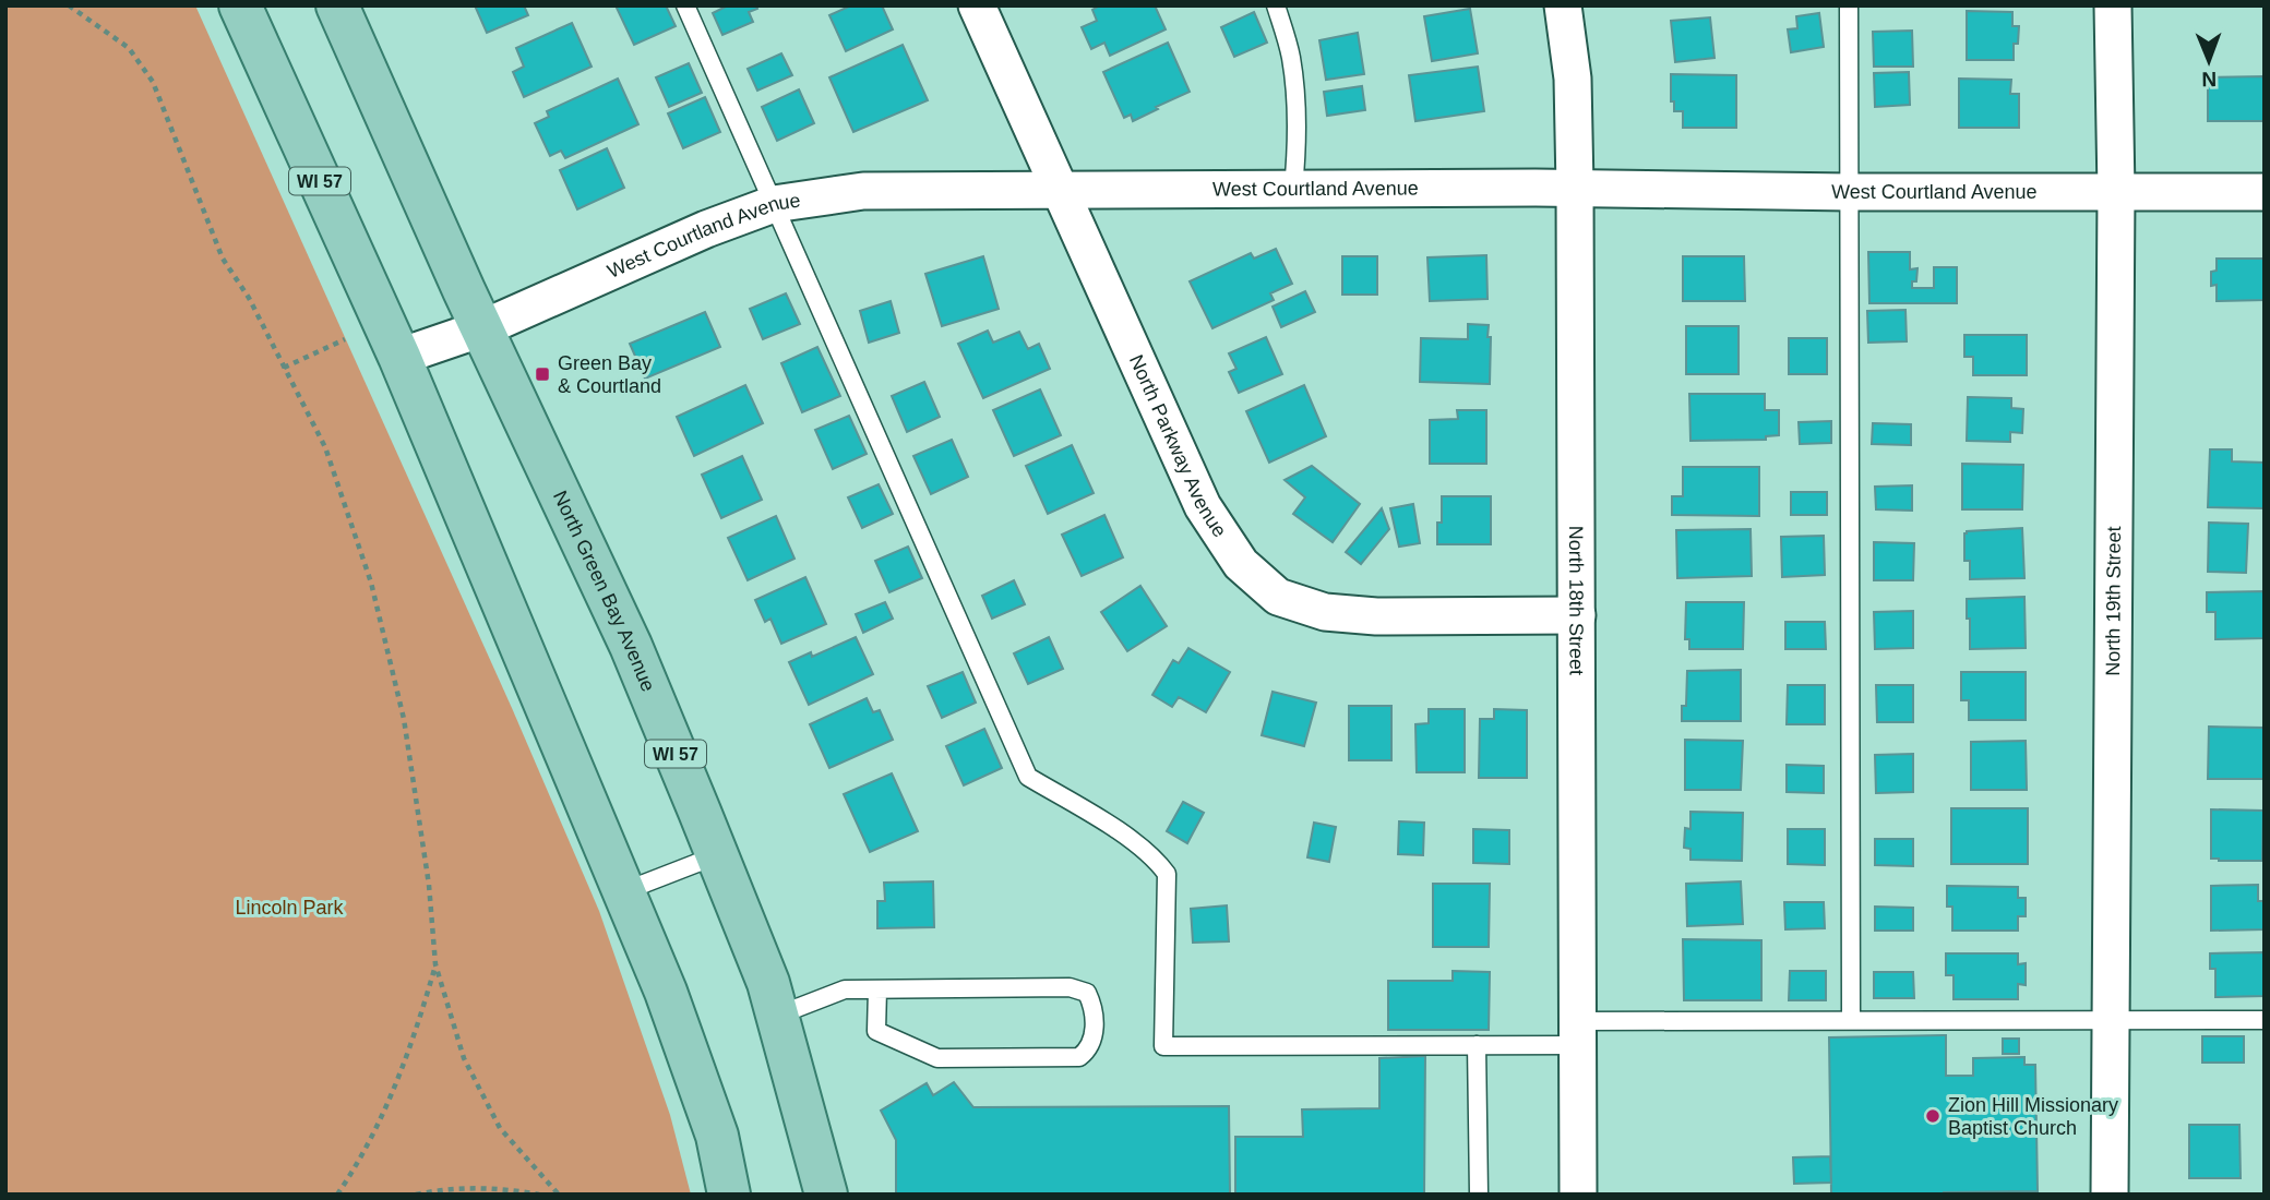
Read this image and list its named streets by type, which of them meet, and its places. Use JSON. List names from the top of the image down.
{
  "streets": {
    "main road": ["WI 57", "North Green Bay Avenue"],
    "street": [
      "West Courtland Avenue",
      "North Parkway Avenue",
      "North 18th Street",
      "North 19th Street"
    ]
  },
  "crossings": [
    ["WI 57", "West Courtland Avenue"],
    ["West Courtland Avenue", "North Parkway Avenue"],
    ["West Courtland Avenue", "North Green Bay Avenue"],
    ["West Courtland Avenue", "North 18th Street"],
    ["West Courtland Avenue", "North 19th Street"],
    ["North Parkway Avenue", "North 18th Street"]
  ],
  "parks": ["Lincoln Park"],
  "places": {
    "transit": ["Green Bay & Courtland"],
    "other": ["Zion Hill Missionary Baptist Church"]
  },
  "north": "bottom"
}
